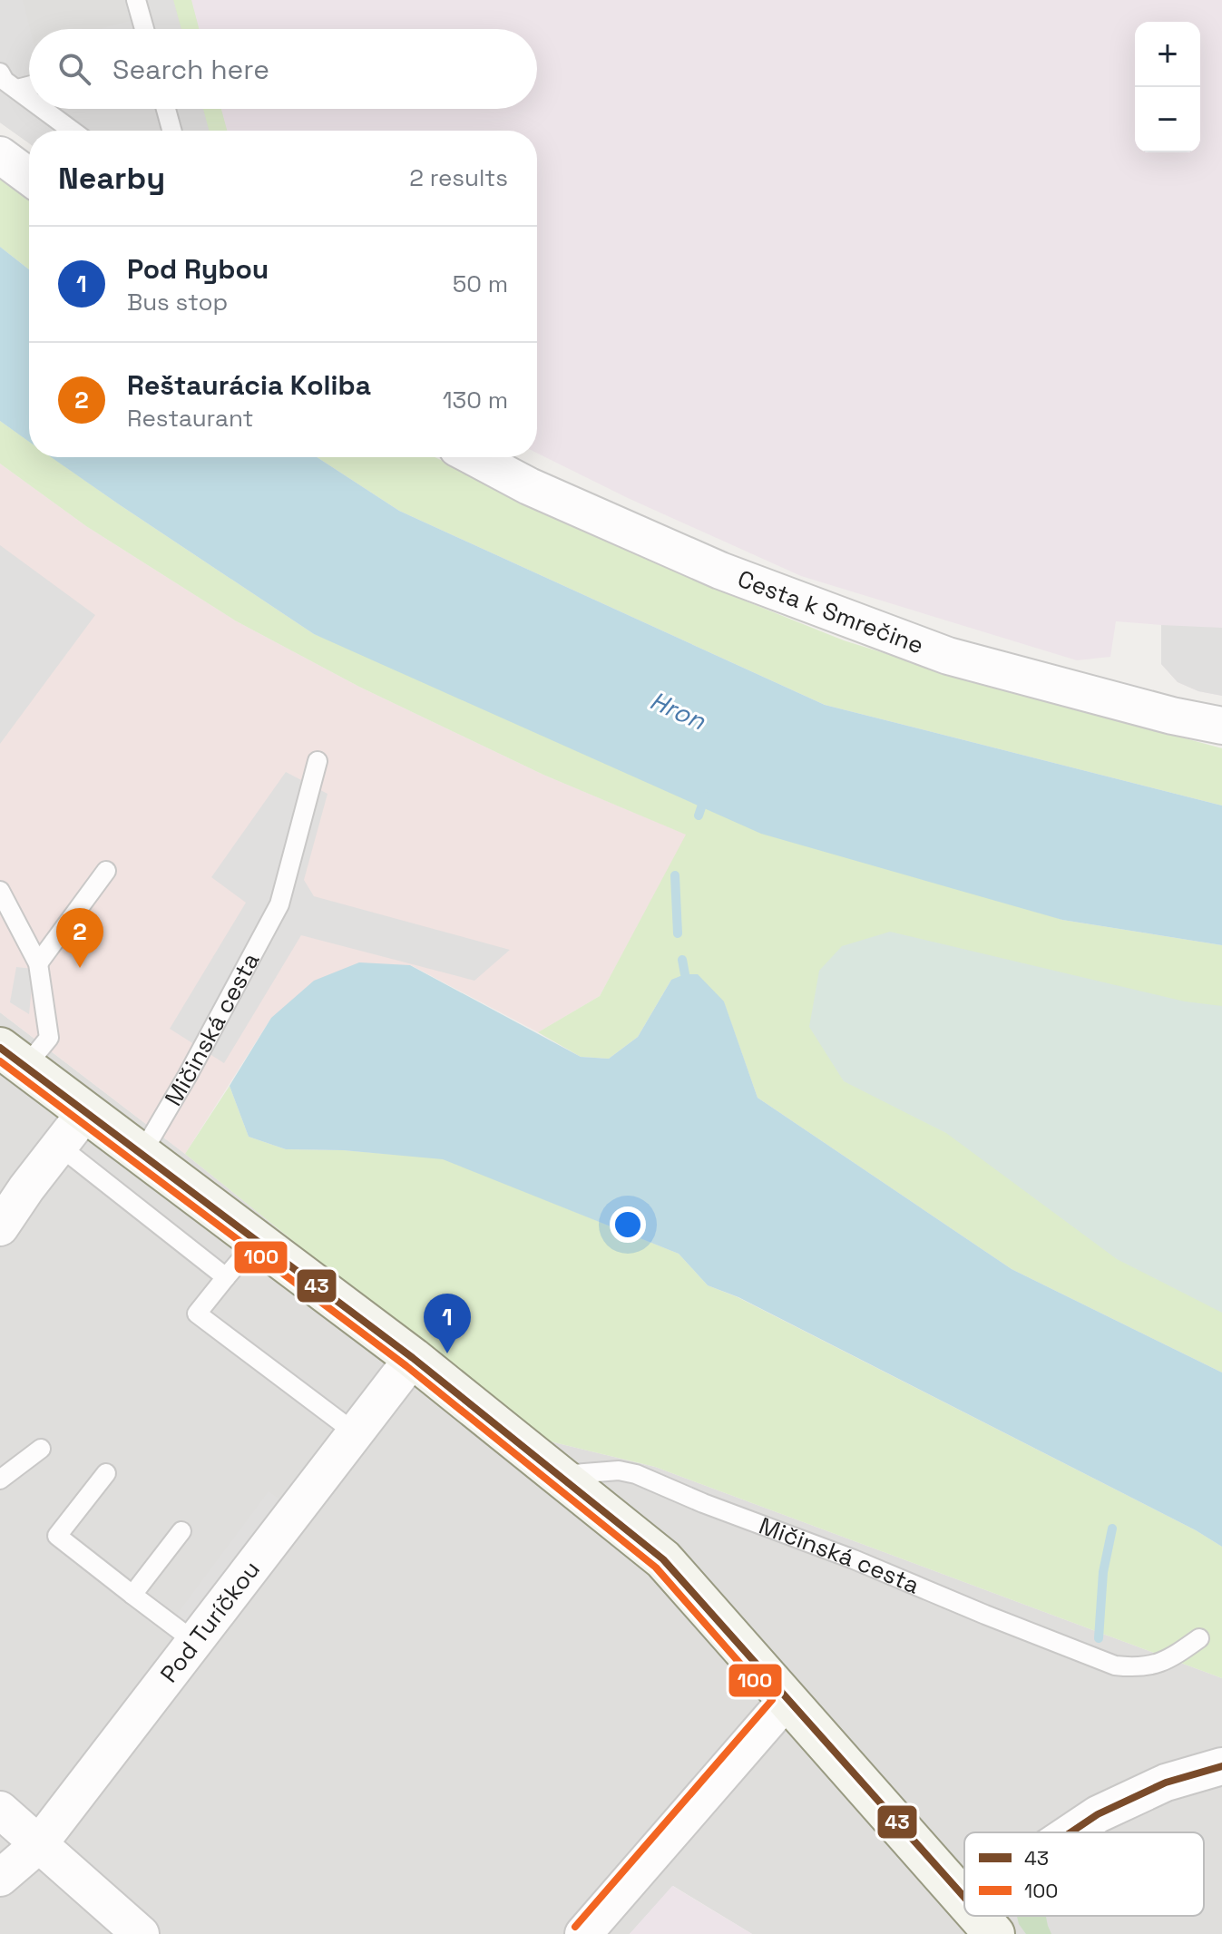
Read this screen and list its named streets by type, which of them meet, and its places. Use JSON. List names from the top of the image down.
{
  "streets": {
    "street": ["Cesta k Smrečine", "Pod Turíčkou"],
    "lane": ["Mičinská cesta"]
  },
  "water": ["Hron"],
  "lines": ["transit line 43", "transit line 100"],
  "legend": ["43", "100"],
  "page": {
    "map_buttons": ["+", "−"],
    "search": "Search here",
    "heading": ["Nearby", "2 results"],
    "list": [
      {
        "mark": "1",
        "name": "Pod Rybou",
        "note": "Bus stop",
        "value": "50 m"
      },
      {
        "mark": "2",
        "name": "Reštaurácia Koliba",
        "note": "Restaurant",
        "value": "130 m"
      }
    ],
    "pins": ["2", "1"]
  }
}
